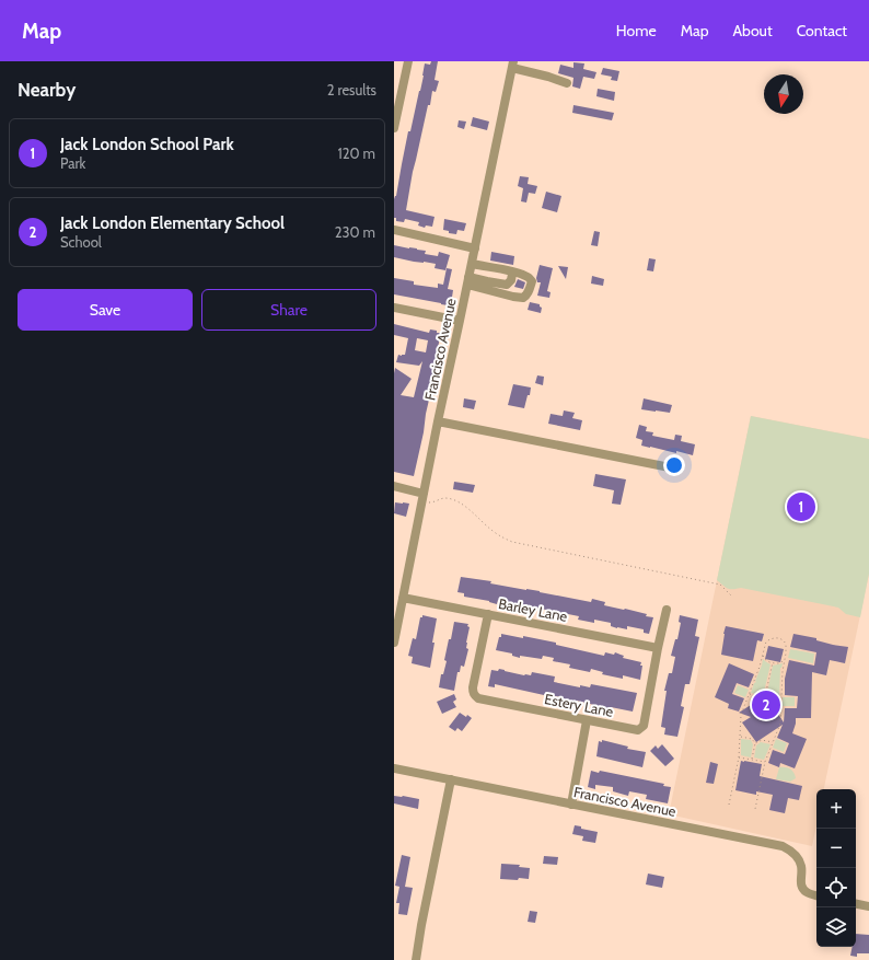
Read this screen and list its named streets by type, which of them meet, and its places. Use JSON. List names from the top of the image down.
{
  "streets": {
    "street": ["Francisco Avenue", "Barley Lane", "Estery Lane"]
  },
  "crossings": [
    ["Francisco Avenue", "Barley Lane"],
    ["Barley Lane", "Estery Lane"]
  ],
  "north": "bottom",
  "page": {
    "header": "Map",
    "nav": [
      "Home",
      "Map",
      "About",
      "Contact"
    ],
    "heading": ["Nearby", "2 results"],
    "list": [
      {
        "mark": "1",
        "name": "Jack London School Park",
        "note": "Park",
        "value": "120 m"
      },
      {
        "mark": "2",
        "name": "Jack London Elementary School",
        "note": "School",
        "value": "230 m"
      }
    ],
    "buttons": ["Save", "Share"],
    "pins": ["1", "2"],
    "map_buttons": ["+", "−"]
  }
}
